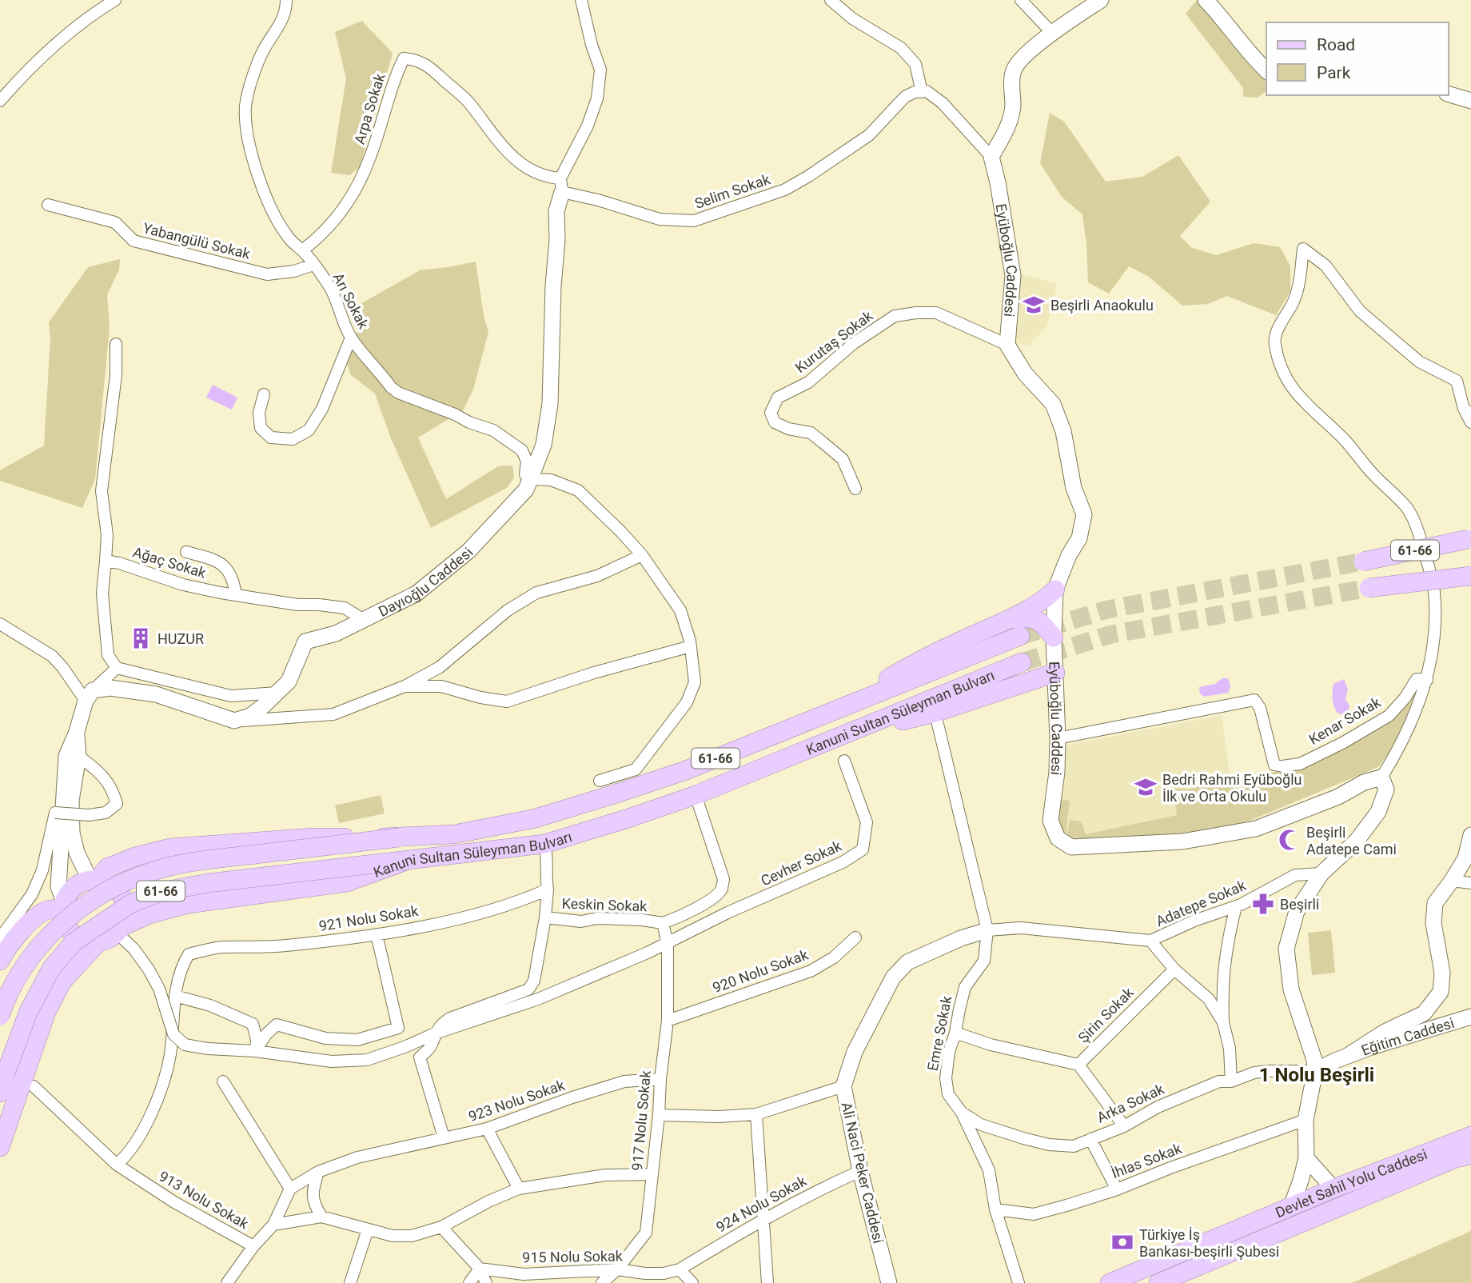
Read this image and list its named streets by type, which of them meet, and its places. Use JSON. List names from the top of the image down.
{
  "streets": {
    "main road": ["61-66", "Kanuni Sultan Süleyman Bulvarı", "Devlet Sahil Yolu Caddesi"],
    "street": [
      "Arpa Sokak",
      "Selim Sokak",
      "Yabangülü Sokak",
      "Eyüboğlu Caddesi",
      "Arı Sokak",
      "Kurutaş Sokak",
      "Ağaç Sokak",
      "Dayıoğlu Caddesi",
      "Kenar Sokak",
      "Cevher Sokak",
      "Adatepe Sokak",
      "Keskin Sokak",
      "921 Nolu Sokak",
      "920 Nolu Sokak",
      "Şirin Sokak",
      "Emre Sokak",
      "Eğitim Caddesi",
      "923 Nolu Sokak",
      "Arka Sokak",
      "917 Nolu Sokak",
      "İhlas Sokak",
      "Ali Naci Peker Caddesi",
      "913 Nolu Sokak",
      "924 Nolu Sokak",
      "915 Nolu Sokak"
    ]
  },
  "crossings": [
    ["Arpa Sokak", "Selim Sokak"],
    ["Arpa Sokak", "Arı Sokak"],
    ["Arpa Sokak", "Dayıoğlu Caddesi"],
    ["Selim Sokak", "Dayıoğlu Caddesi"],
    ["Yabangülü Sokak", "Arı Sokak"],
    ["Eyüboğlu Caddesi", "Kurutaş Sokak"],
    ["Eyüboğlu Caddesi", "61-66"],
    ["Eyüboğlu Caddesi", "Kenar Sokak"],
    ["Arı Sokak", "Dayıoğlu Caddesi"],
    ["61-66", "Kanuni Sultan Süleyman Bulvarı"],
    ["Ağaç Sokak", "Dayıoğlu Caddesi"],
    ["Cevher Sokak", "917 Nolu Sokak"],
    ["Adatepe Sokak", "Emre Sokak"],
    ["Adatepe Sokak", "Ali Naci Peker Caddesi"],
    ["920 Nolu Sokak", "917 Nolu Sokak"],
    ["Şirin Sokak", "Emre Sokak"],
    ["Emre Sokak", "Arka Sokak"],
    ["Emre Sokak", "İhlas Sokak"],
    ["Emre Sokak", "Ali Naci Peker Caddesi"],
    ["Eğitim Caddesi", "Arka Sokak"],
    ["923 Nolu Sokak", "917 Nolu Sokak"],
    ["917 Nolu Sokak", "915 Nolu Sokak"],
    ["Ali Naci Peker Caddesi", "924 Nolu Sokak"],
    ["924 Nolu Sokak", "915 Nolu Sokak"]
  ],
  "districts": ["1 Nolu Beşirli"],
  "places": {
    "school or university": ["Beşirli Anaokulu", "Bedri Rahmi Eyüboğlu İlk ve Orta Okulu"],
    "building": ["HUZUR"],
    "mosque": ["Beşirli Adatepe Cami"],
    "pharmacy": ["Beşirli"],
    "bank": ["Türkiye İş Bankası-beşirli Şubesi"]
  },
  "legend": ["Road", "Park"]
}
